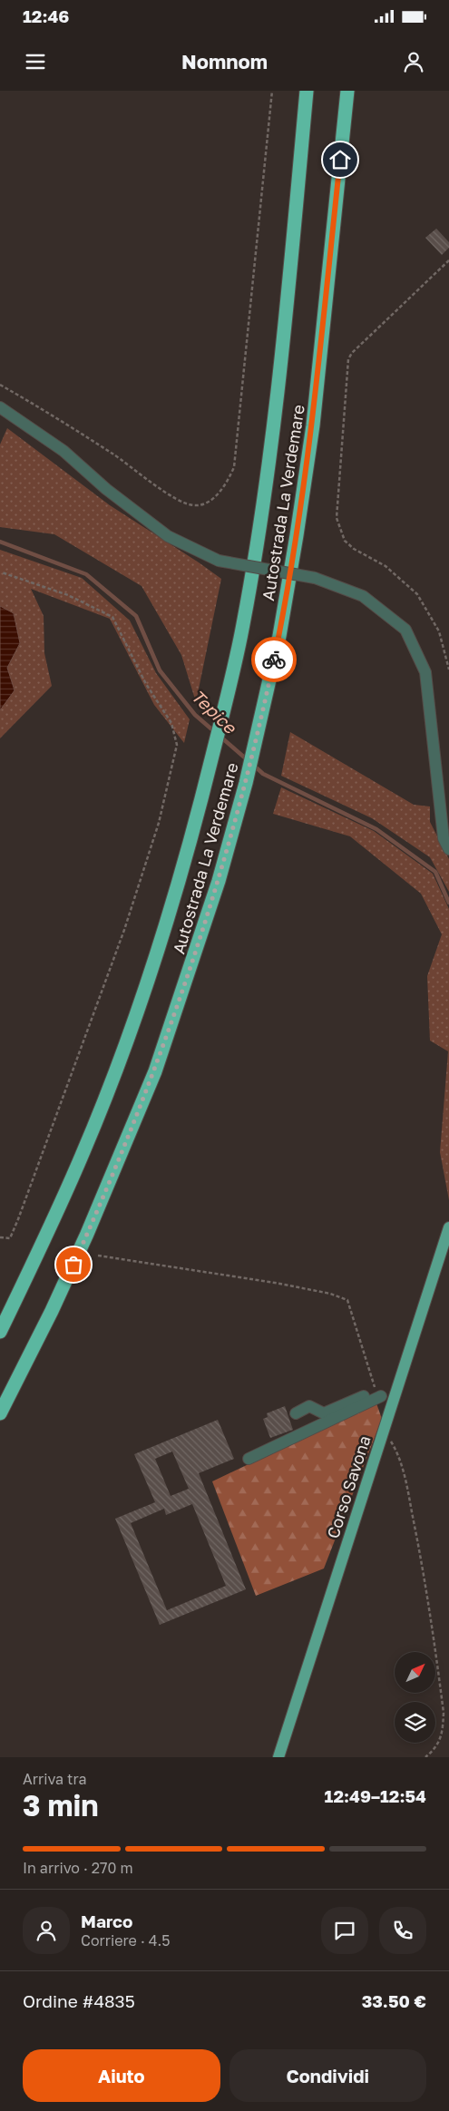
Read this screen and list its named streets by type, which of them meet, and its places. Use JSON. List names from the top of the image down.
{
  "streets": {
    "highway": ["Autostrada La Verdemare"],
    "main road": ["Corso Savona"]
  },
  "water": ["Tepice"],
  "north": "top right",
  "page": {
    "status": "12:46",
    "header": "Nomnom",
    "heading": ["3 min", "Arriva tra", "12:49–12:54"],
    "panel": [
      "Marco",
      "Corriere · 4.5",
      "Ordine #4835",
      "33.50 €"
    ],
    "bar": "In arrivo · 270 m",
    "buttons": ["Aiuto", "Condividi"]
  }
}
